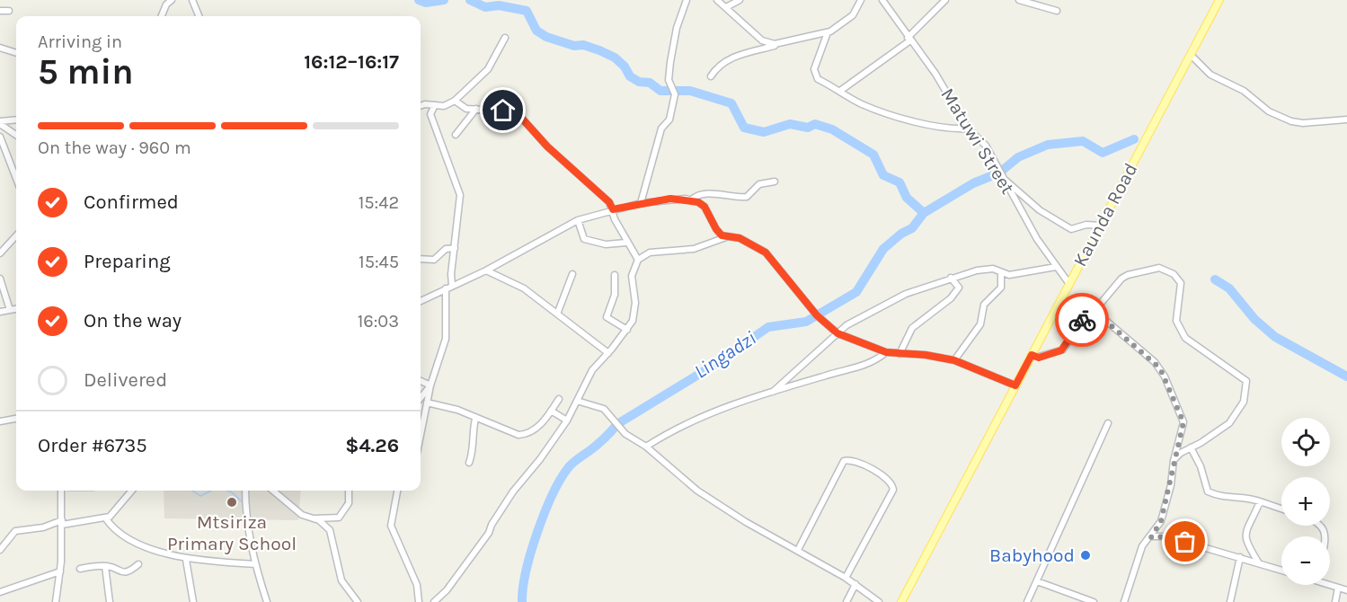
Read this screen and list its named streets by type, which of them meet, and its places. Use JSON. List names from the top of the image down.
{
  "streets": {
    "main road": ["Kaunda Road"],
    "street": ["Matuwi Street"]
  },
  "crossings": [
    ["Matuwi Street", "Kaunda Road"]
  ],
  "water": ["Lingadzi"],
  "places": ["Mtsiriza Primary School", "Babyhood"],
  "page": {
    "heading": ["5 min", "Arriving in", "16:12–16:17"],
    "panel": ["Order #6735", "$4.26"],
    "bar": "On the way · 960 m",
    "list": [
      ["Confirmed", "15:42"],
      ["Preparing", "15:45"],
      ["On the way", "16:03"],
      "Delivered"
    ],
    "map_buttons": ["+", "−"]
  }
}
